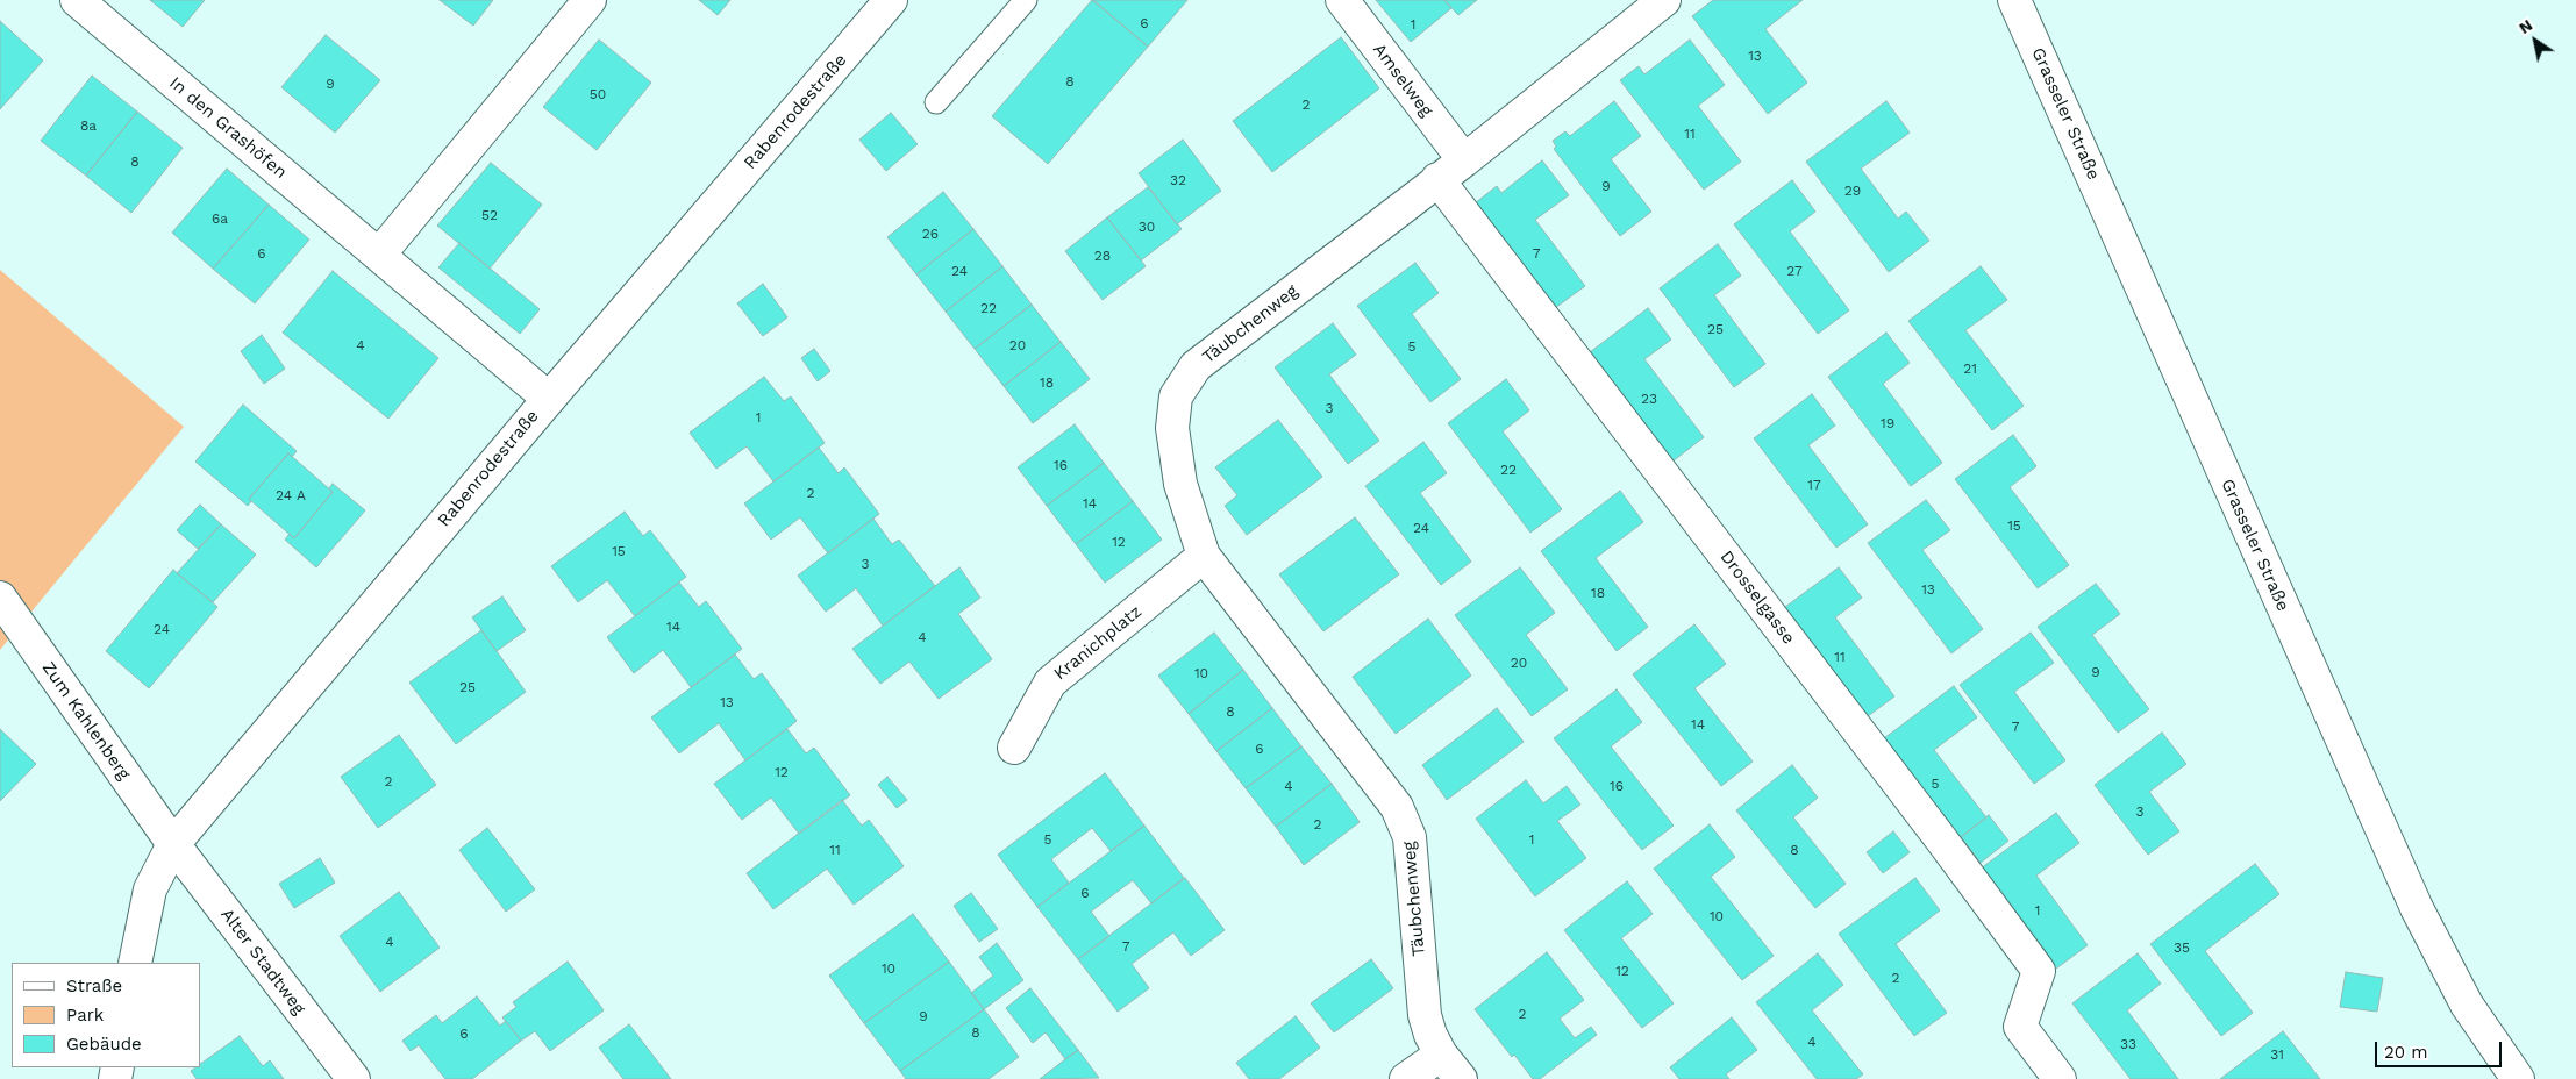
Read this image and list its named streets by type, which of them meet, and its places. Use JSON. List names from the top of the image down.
{
  "streets": {
    "street": [
      "Amselweg",
      "Rabenrodestraße",
      "Grasseler Straße",
      "In den Grashöfen",
      "Täubchenweg",
      "Drosselgasse",
      "Kranichplatz",
      "Zum Kahlenberg",
      "Alter Stadtweg"
    ]
  },
  "crossings": [
    ["Amselweg", "Täubchenweg"],
    ["Rabenrodestraße", "In den Grashöfen"],
    ["Rabenrodestraße", "Zum Kahlenberg"],
    ["Rabenrodestraße", "Alter Stadtweg"],
    ["Täubchenweg", "Drosselgasse"],
    ["Täubchenweg", "Kranichplatz"],
    ["Zum Kahlenberg", "Alter Stadtweg"]
  ],
  "house_numbers": [
    "6",
    "1",
    "13",
    "8",
    "9",
    "50",
    "2",
    "8a",
    "11",
    "8",
    "32",
    "9",
    "29",
    "52",
    "6a",
    "30",
    "26",
    "6",
    "7",
    "28",
    "24",
    "27",
    "22",
    "25",
    "4",
    "20",
    "5",
    "21",
    "18",
    "23",
    "3",
    "1",
    "19",
    "16",
    "22",
    "17",
    "2",
    "24 A",
    "14",
    "15",
    "24",
    "12",
    "15",
    "3",
    "13",
    "18",
    "14",
    "24",
    "4",
    "11",
    "20",
    "9",
    "10",
    "25",
    "13",
    "8",
    "14",
    "7",
    "6",
    "12",
    "2",
    "5",
    "4",
    "16",
    "3",
    "2",
    "5",
    "1",
    "11",
    "8",
    "6",
    "1",
    "10",
    "4",
    "7",
    "35",
    "10",
    "12",
    "2",
    "2",
    "9",
    "8",
    "6",
    "4",
    "33",
    "31"
  ],
  "legend": ["Straße", "Park", "Gebäude"],
  "scale_bar": "20 m",
  "north": "top left"
}
